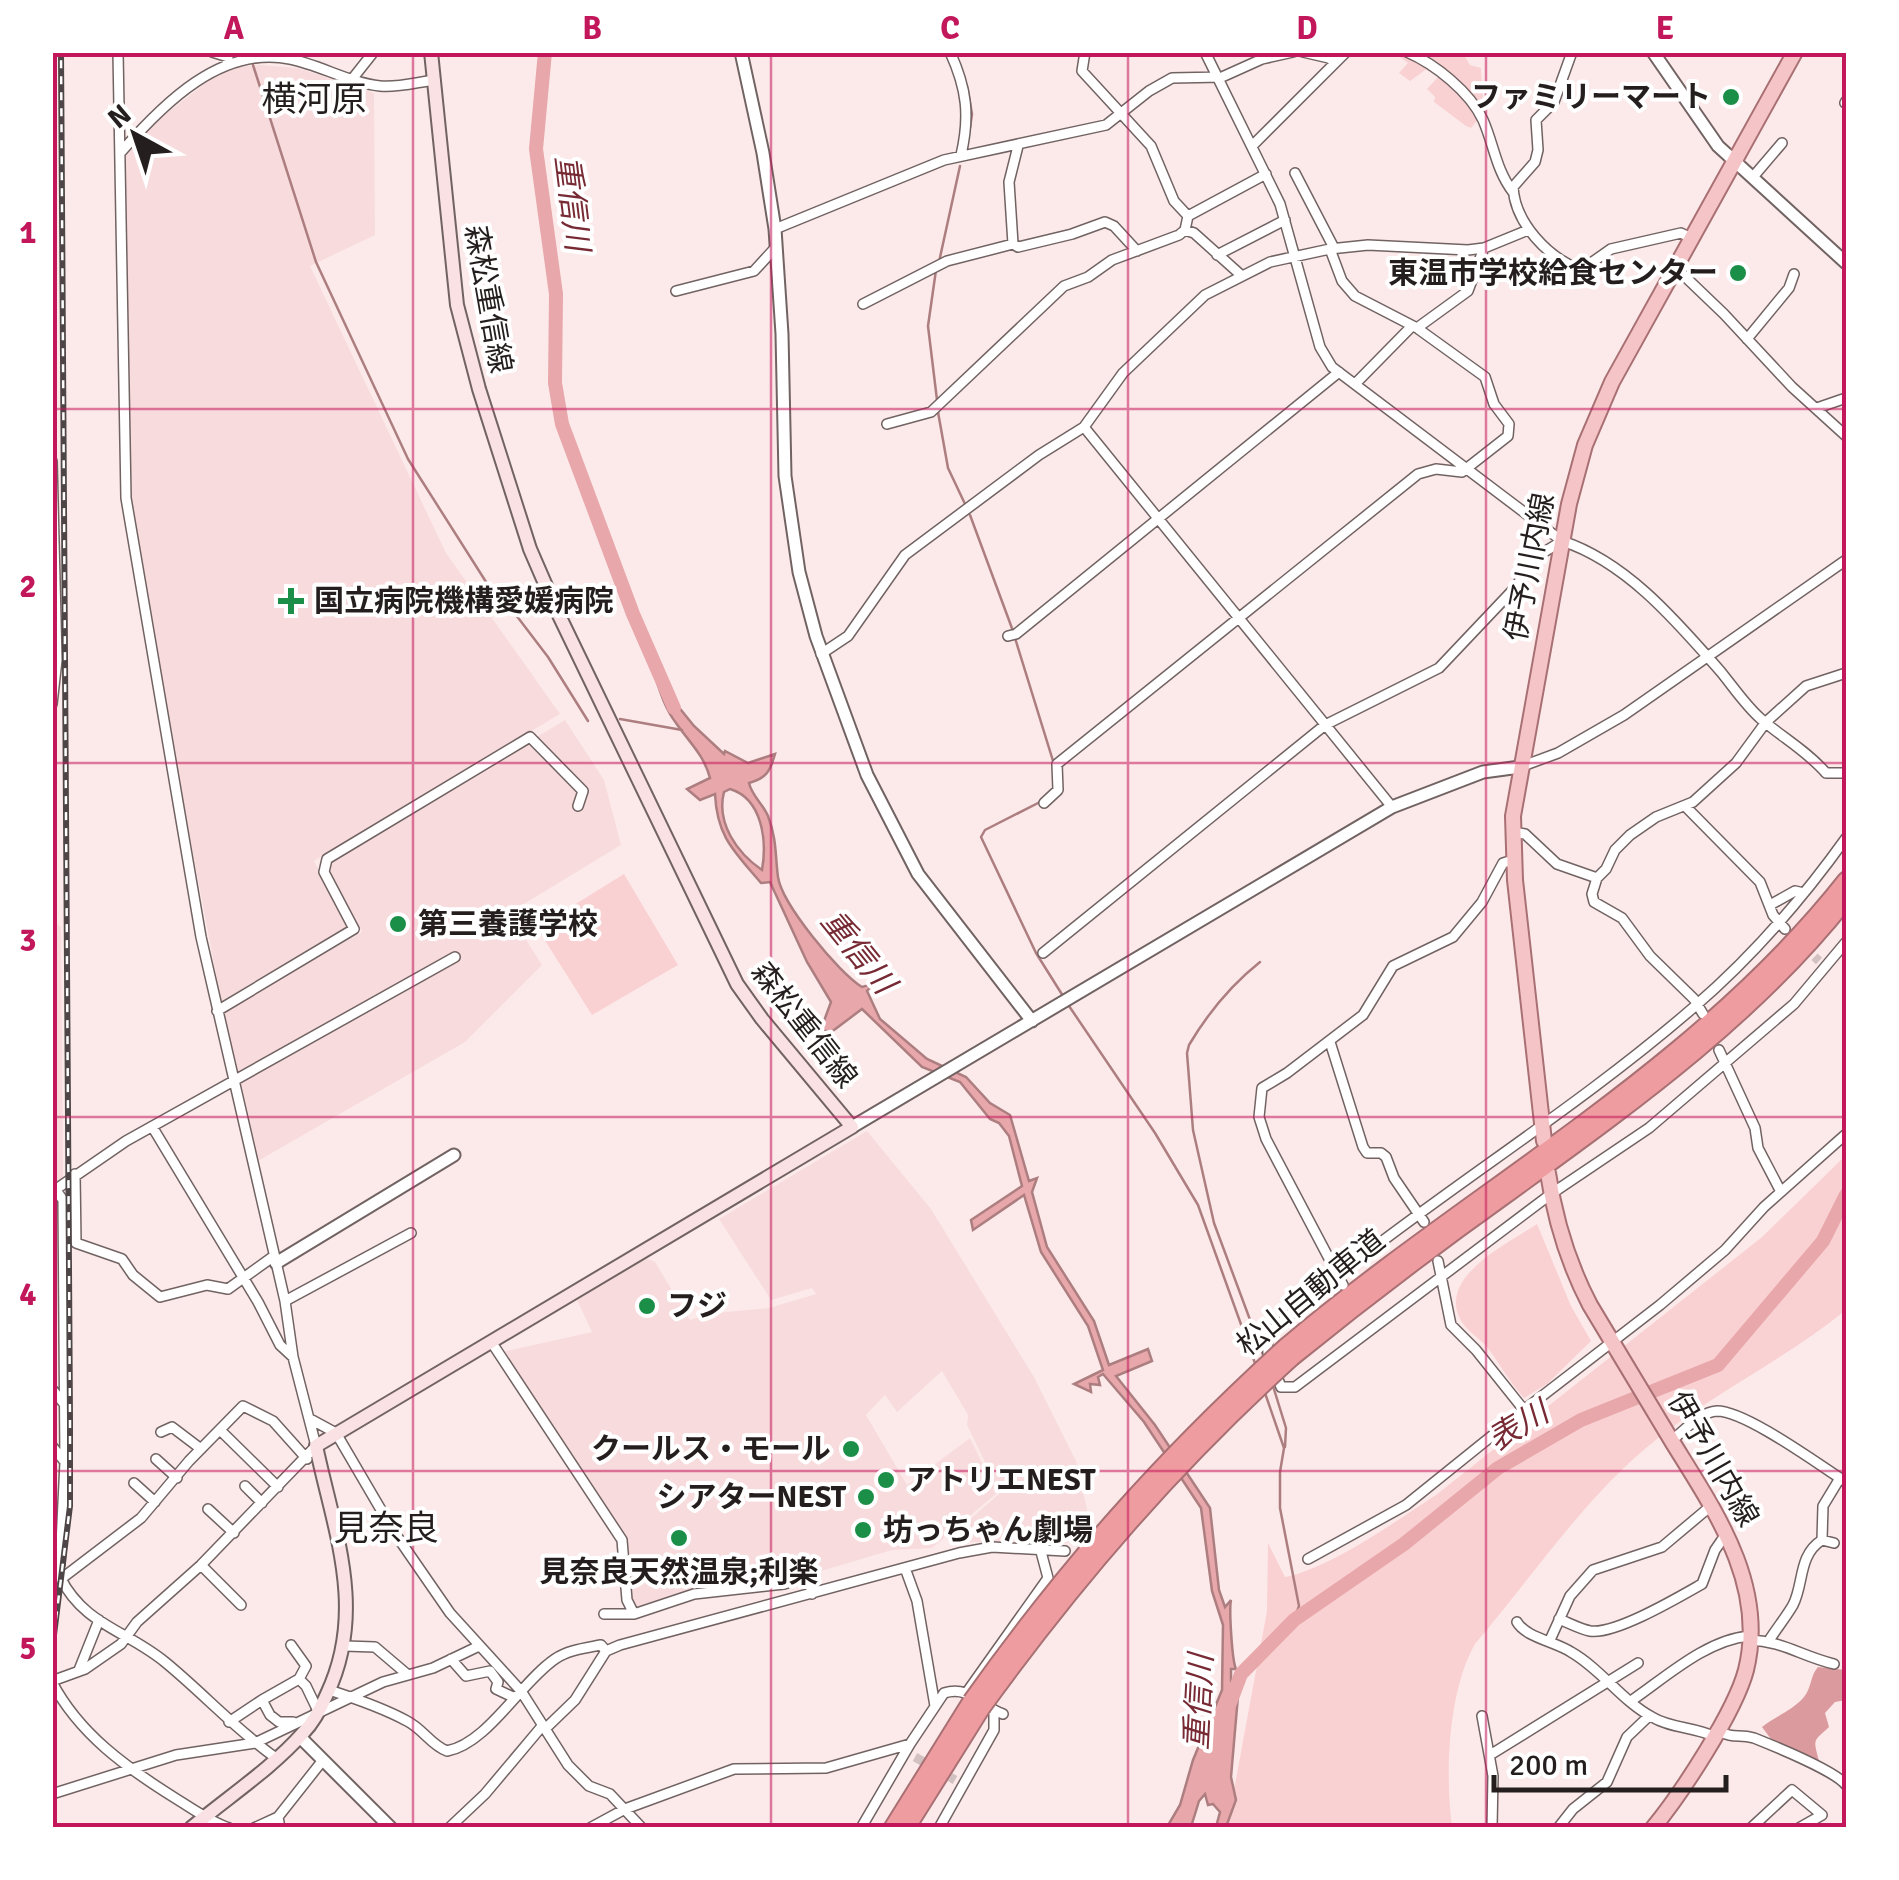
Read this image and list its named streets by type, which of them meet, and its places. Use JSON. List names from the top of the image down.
{
  "streets": {
    "highway": ["松山自動車道"],
    "main road": ["森松重信線", "伊予川内線"]
  },
  "districts": ["横河原", "見奈良"],
  "water": ["重信川", "表川"],
  "places": {
    "other": [
      "ファミリーマート",
      "東温市学校給食センター",
      "第三養護学校",
      "フジ",
      "クールス・モール",
      "アトリエNEST",
      "シアターNEST",
      "坊っちゃん劇場",
      "見奈良天然温泉;利楽"
    ],
    "health": ["国立病院機構愛媛病院"]
  },
  "scale_bar": "200 m",
  "north": "top left",
  "grid": {
    "columns": [
      "A",
      "B",
      "C",
      "D",
      "E"
    ],
    "rows": [
      "1",
      "2",
      "3",
      "4",
      "5"
    ]
  }
}
